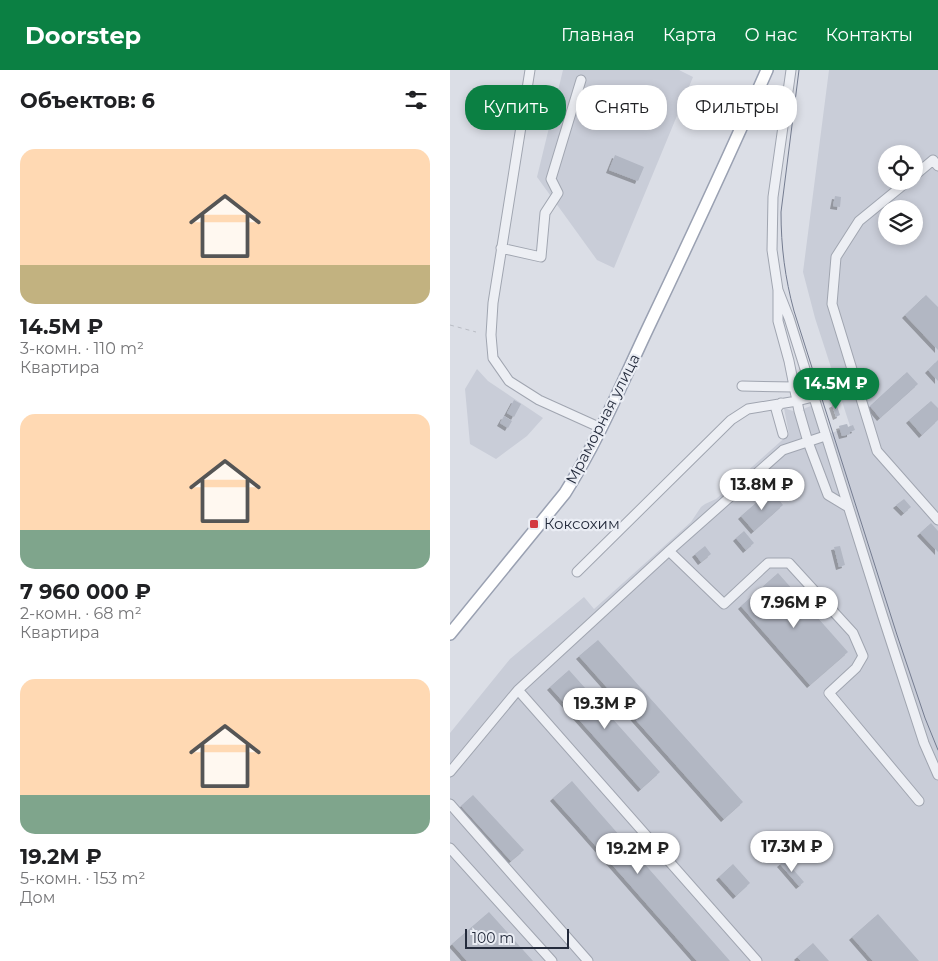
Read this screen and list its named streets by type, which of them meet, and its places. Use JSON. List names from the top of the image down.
{
  "streets": {
    "main road": ["Мраморная улица"]
  },
  "places": {
    "transit": ["Коксохим"]
  },
  "scale_bar": "100 m",
  "page": {
    "header": "Doorstep",
    "nav": [
      "Главная",
      "Карта",
      "О нас",
      "Контакты"
    ],
    "heading": "Объектов: 6",
    "chip": ["Купить", "Снять", "Фильтры"],
    "list": [
      {
        "name": "14.5M ₽",
        "note": "3-комн. · 110 m² · Квартира"
      },
      {
        "name": "7 960 000 ₽",
        "note": "2-комн. · 68 m² · Квартира"
      },
      {
        "name": "19.2M ₽",
        "note": "5-комн. · 153 m² · Дом"
      }
    ],
    "price": [
      "14.5M ₽",
      "13.8M ₽",
      "7.96M ₽",
      "19.3M ₽",
      "17.3M ₽",
      "19.2M ₽"
    ],
    "scale": "100 m"
  }
}
